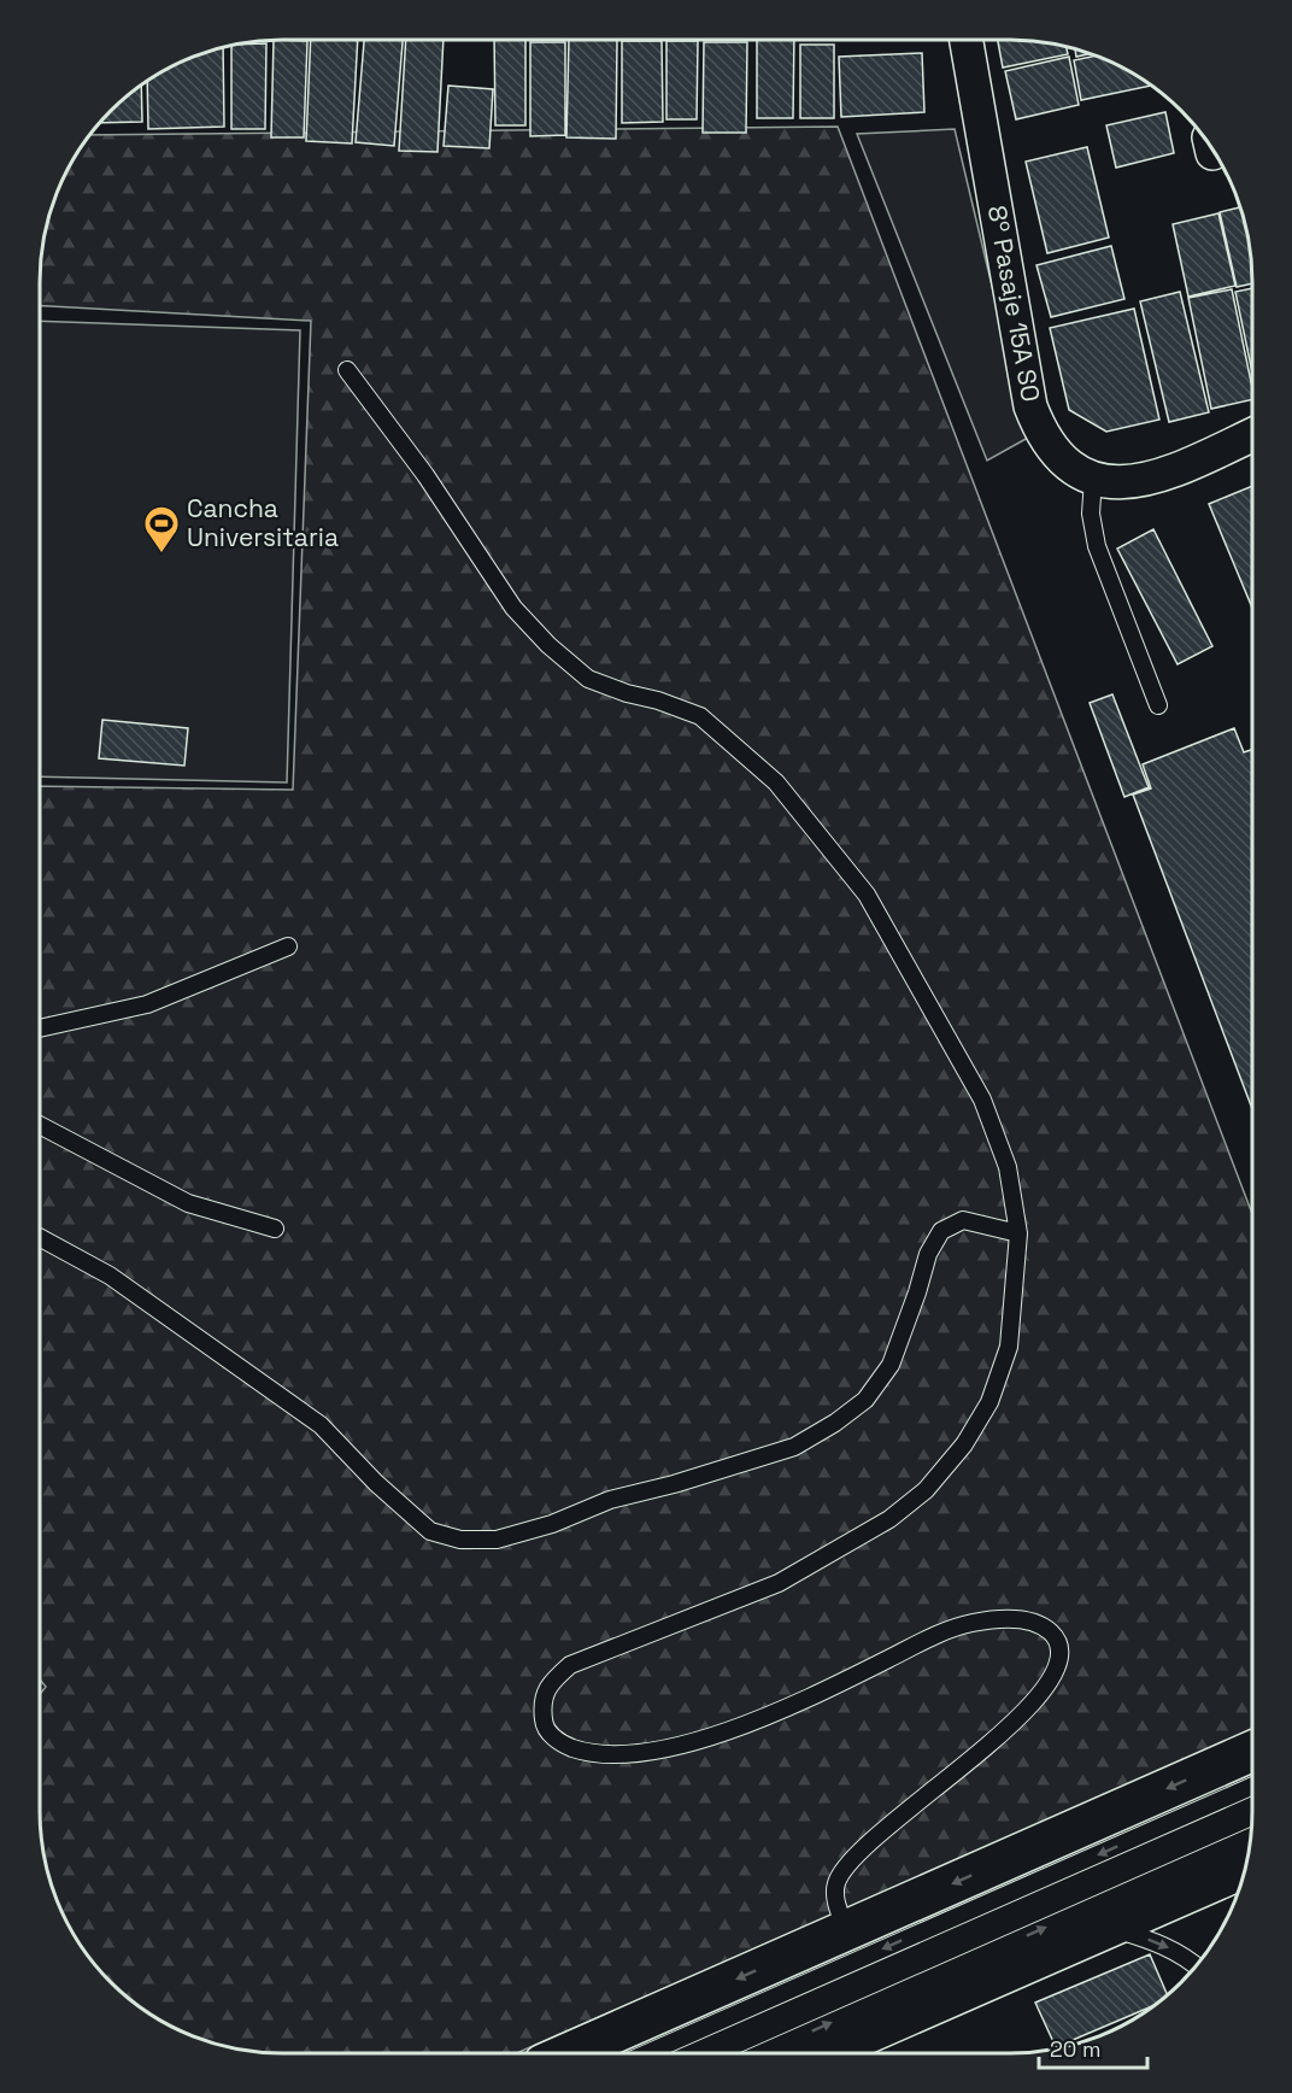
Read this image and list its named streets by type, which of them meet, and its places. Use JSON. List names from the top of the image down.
{
  "streets": {
    "street": ["8º Pasaje 15A SO"]
  },
  "places": {
    "sports": ["Cancha Universitaria"]
  },
  "scale_bar": "20 m"
}
